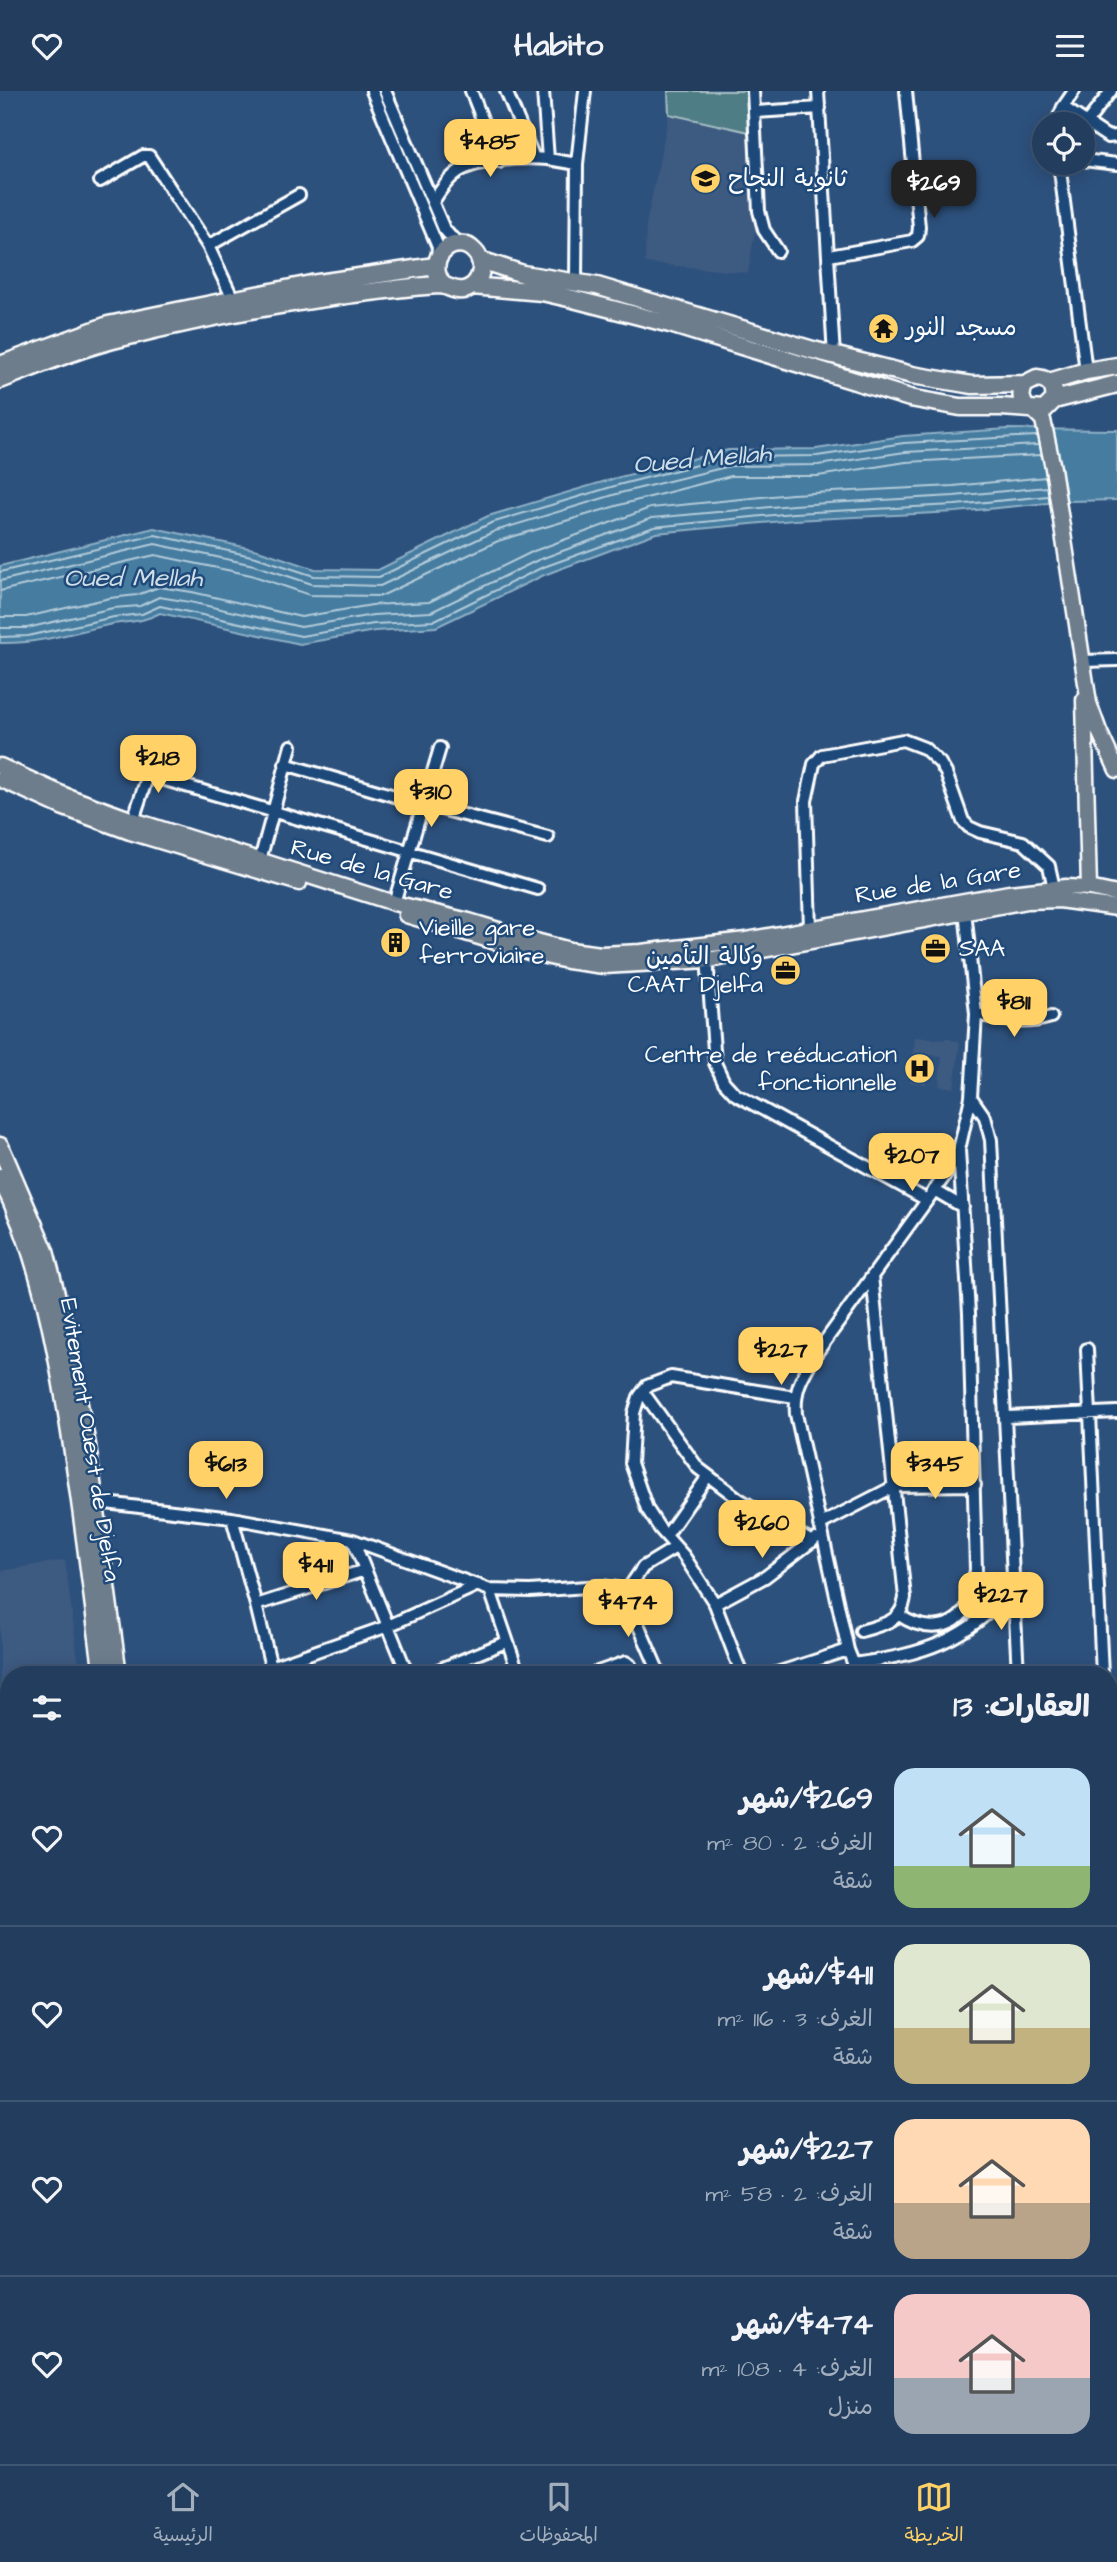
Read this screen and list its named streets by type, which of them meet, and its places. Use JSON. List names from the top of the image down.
{
  "streets": {
    "highway": ["Evitement Ouest de Djelfa"],
    "main road": ["Rue de la Gare"]
  },
  "water": ["Oued Mellah"],
  "places": {
    "school or university": ["ثانوية النجاح"],
    "temple": ["مسجد النور"],
    "building": ["Vieille gare ferroviaire"],
    "office": ["SAA", "وكالة التأمين CAAT Djelfa"],
    "hospital": ["Centre de reéducation fonctionnelle"]
  },
  "page": {
    "header": "Habito",
    "price": [
      "$485",
      "$269",
      "$218",
      "$310",
      "$811",
      "$207",
      "$227",
      "$613",
      "$345",
      "$260",
      "$411",
      "$227",
      "$474"
    ],
    "heading": "العقارات: 13",
    "list": [
      {
        "name": "$269/شهر",
        "note": "الغرف: 2 · 80 m² · شقة"
      },
      {
        "name": "$411/شهر",
        "note": "الغرف: 3 · 116 m² · شقة"
      },
      {
        "name": "$227/شهر",
        "note": "الغرف: 2 · 58 m² · شقة"
      },
      {
        "name": "$474/شهر",
        "note": "الغرف: 4 · 108 m² · منزل"
      }
    ],
    "tabs": ["الخريطة", "المحفوظات", "الرئيسية"]
  }
}
